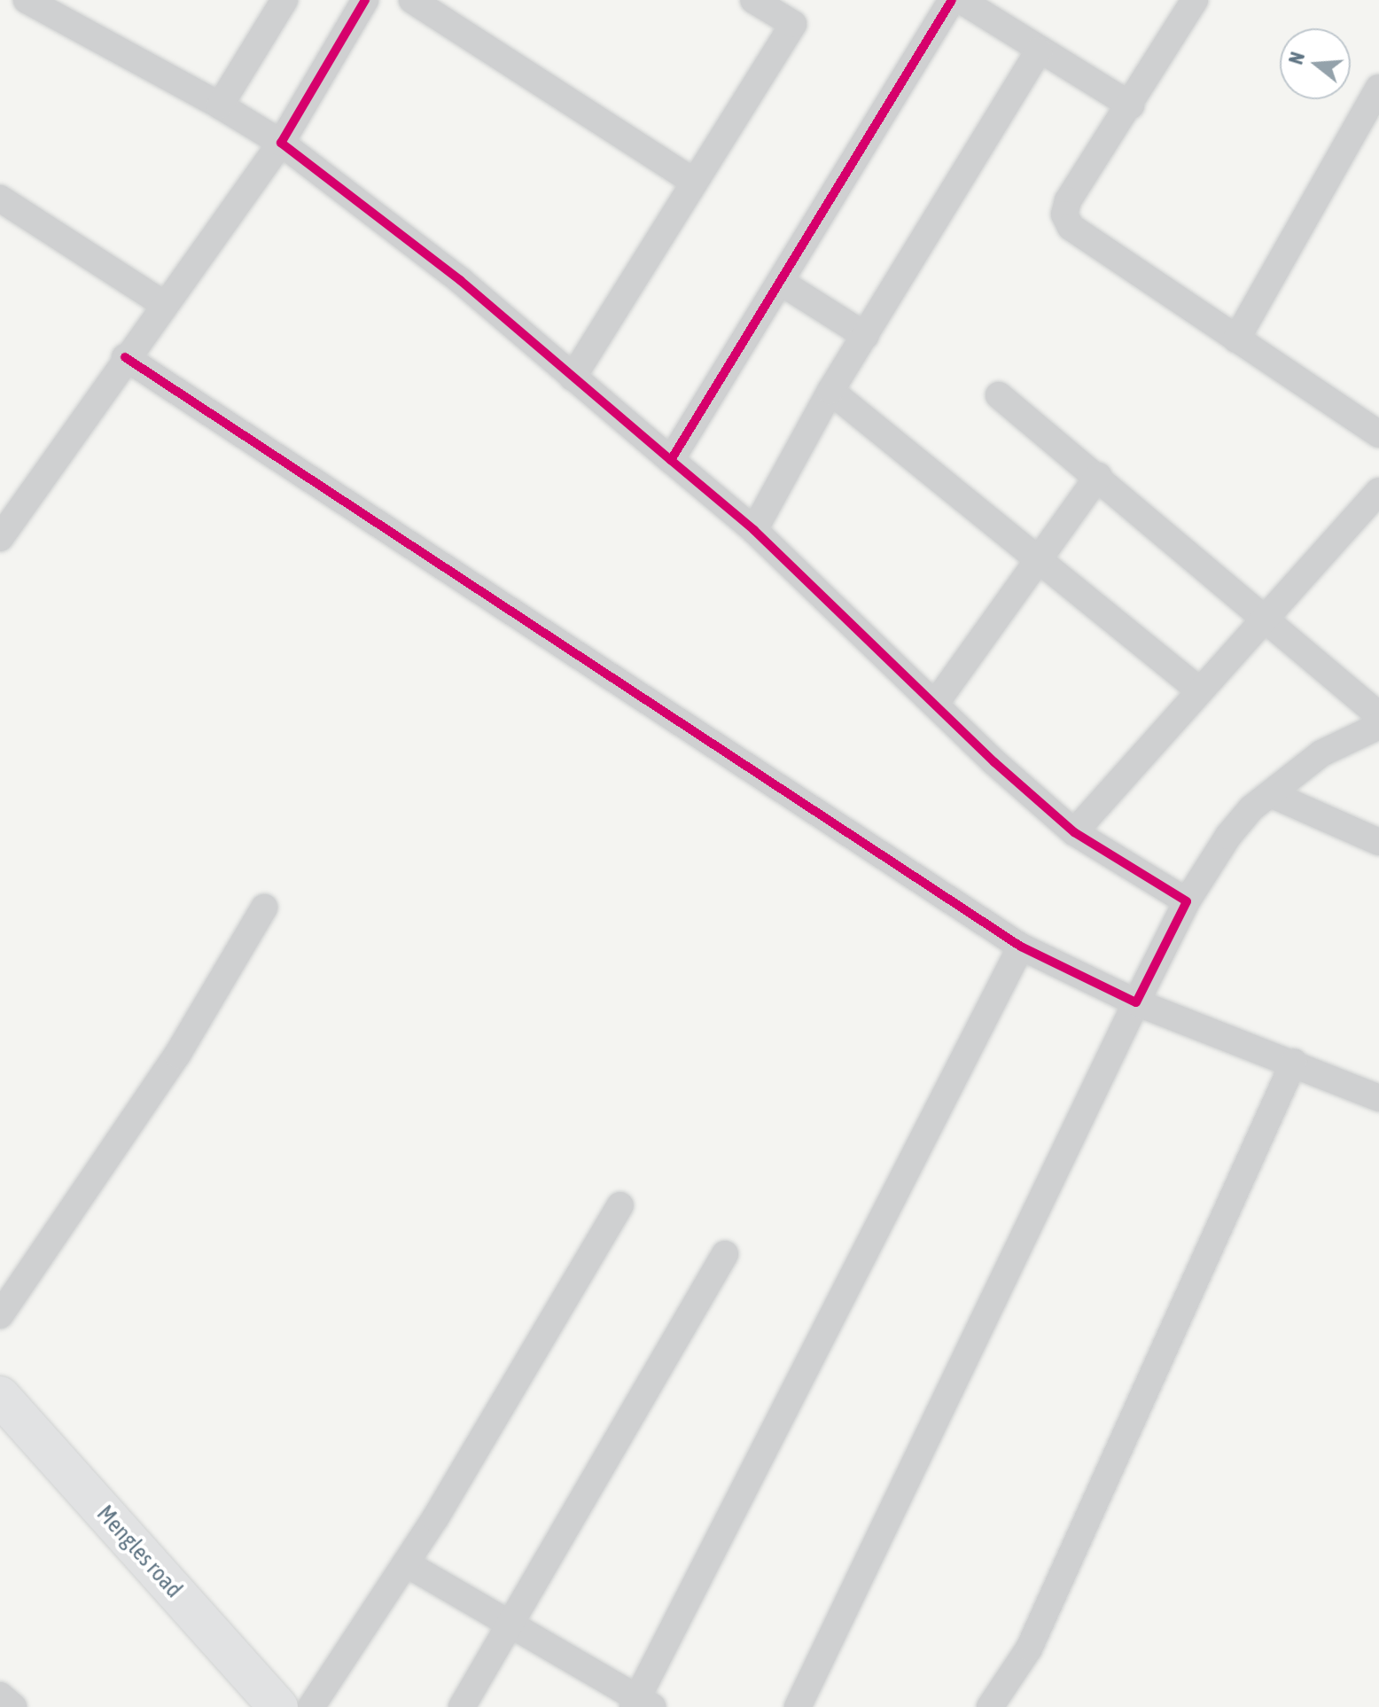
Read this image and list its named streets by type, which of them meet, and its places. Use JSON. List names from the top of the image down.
{
  "streets": {
    "main road": ["Mengles road"]
  },
  "north": "left"
}
